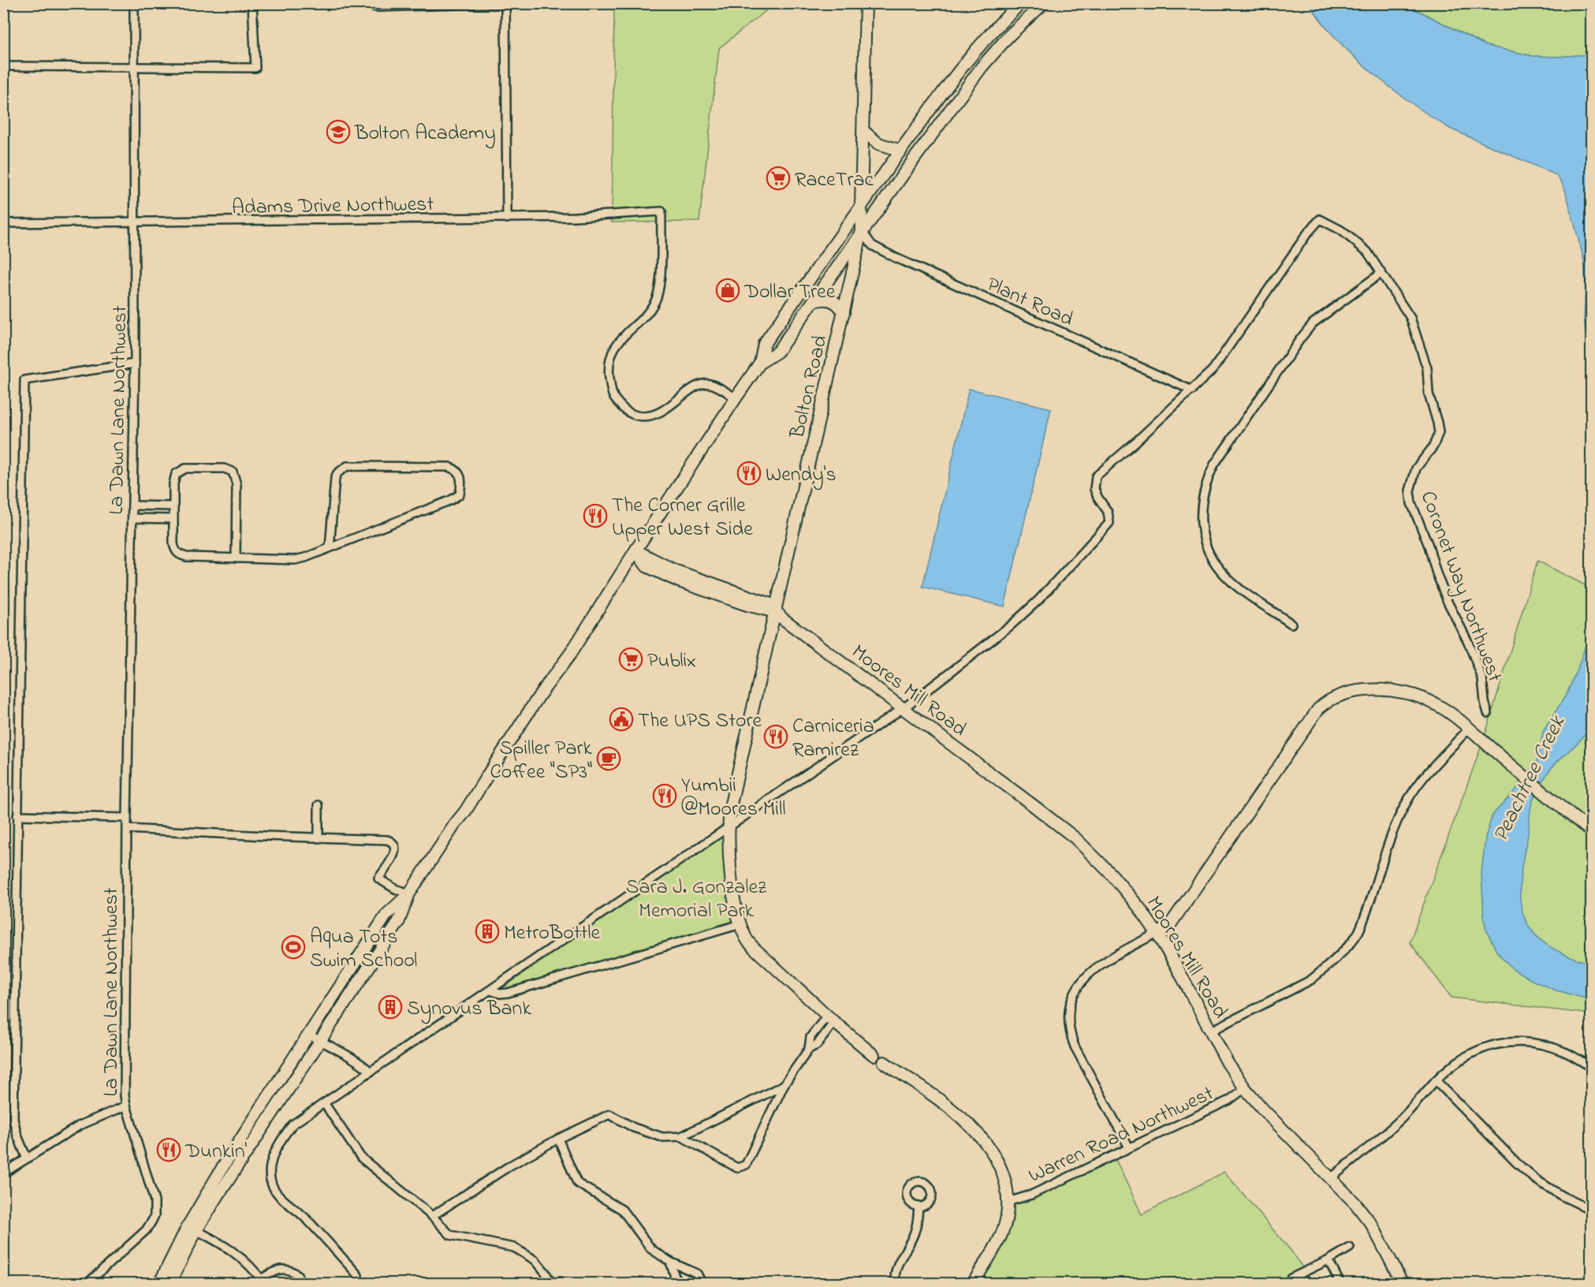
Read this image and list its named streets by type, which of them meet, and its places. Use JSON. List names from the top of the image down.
{
  "streets": {
    "street": [
      "Adams Drive Northwest",
      "Plant Road",
      "Bolton Road",
      "La Dawn Lane Northwest",
      "Coronet Way Northwest",
      "Moores Mill Road",
      "Warren Road Northwest"
    ]
  },
  "crossings": [
    ["Adams Drive Northwest", "La Dawn Lane Northwest"],
    ["Plant Road", "Bolton Road"],
    ["Plant Road", "Coronet Way Northwest"],
    ["Bolton Road", "Coronet Way Northwest"],
    ["Bolton Road", "Moores Mill Road"],
    ["Coronet Way Northwest", "Moores Mill Road"],
    ["Moores Mill Road", "Warren Road Northwest"]
  ],
  "water": ["Peachtree Creek"],
  "parks": ["Sara J. Gonzalez Memorial Park"],
  "places": {
    "school or university": ["Bolton Academy"],
    "supermarket": ["RaceTrac", "Publix"],
    "shop": ["Dollar Tree"],
    "restaurant": [
      "Wendy's",
      "The Corner Grille Upper West Side",
      "Carniceria Ramirez",
      "Yumbii @Moores Mill",
      "Dunkin'"
    ],
    "public building": ["The UPS Store"],
    "cafe": ["Spiller Park Coffee \"SP3\""],
    "building": ["MetroBottle", "Synovus Bank"],
    "sports": ["Aqua Tots Swim School"]
  }
}
